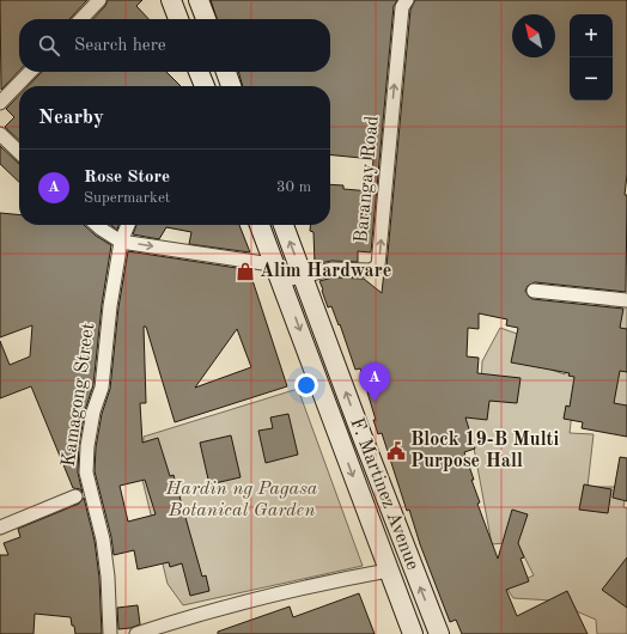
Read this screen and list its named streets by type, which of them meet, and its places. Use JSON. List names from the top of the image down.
{
  "streets": {
    "main road": ["F. Martinez Avenue"],
    "street": ["Barangay Road", "Kamagong Street"]
  },
  "crossings": [
    ["Barangay Road", "F. Martinez Avenue"]
  ],
  "one_way": ["Barangay Road"],
  "parks": ["Hardin ng Pagasa Botanical Garden"],
  "places": {
    "shop": ["Alim Hardware"],
    "public building": ["Block 19-B Multi Purpose Hall"]
  },
  "north": "top left",
  "page": {
    "map_buttons": ["+", "−"],
    "search": "Search here",
    "heading": "Nearby",
    "list": [
      {
        "mark": "A",
        "name": "Rose Store",
        "note": "Supermarket",
        "value": "30 m"
      }
    ],
    "pins": "A"
  }
}
